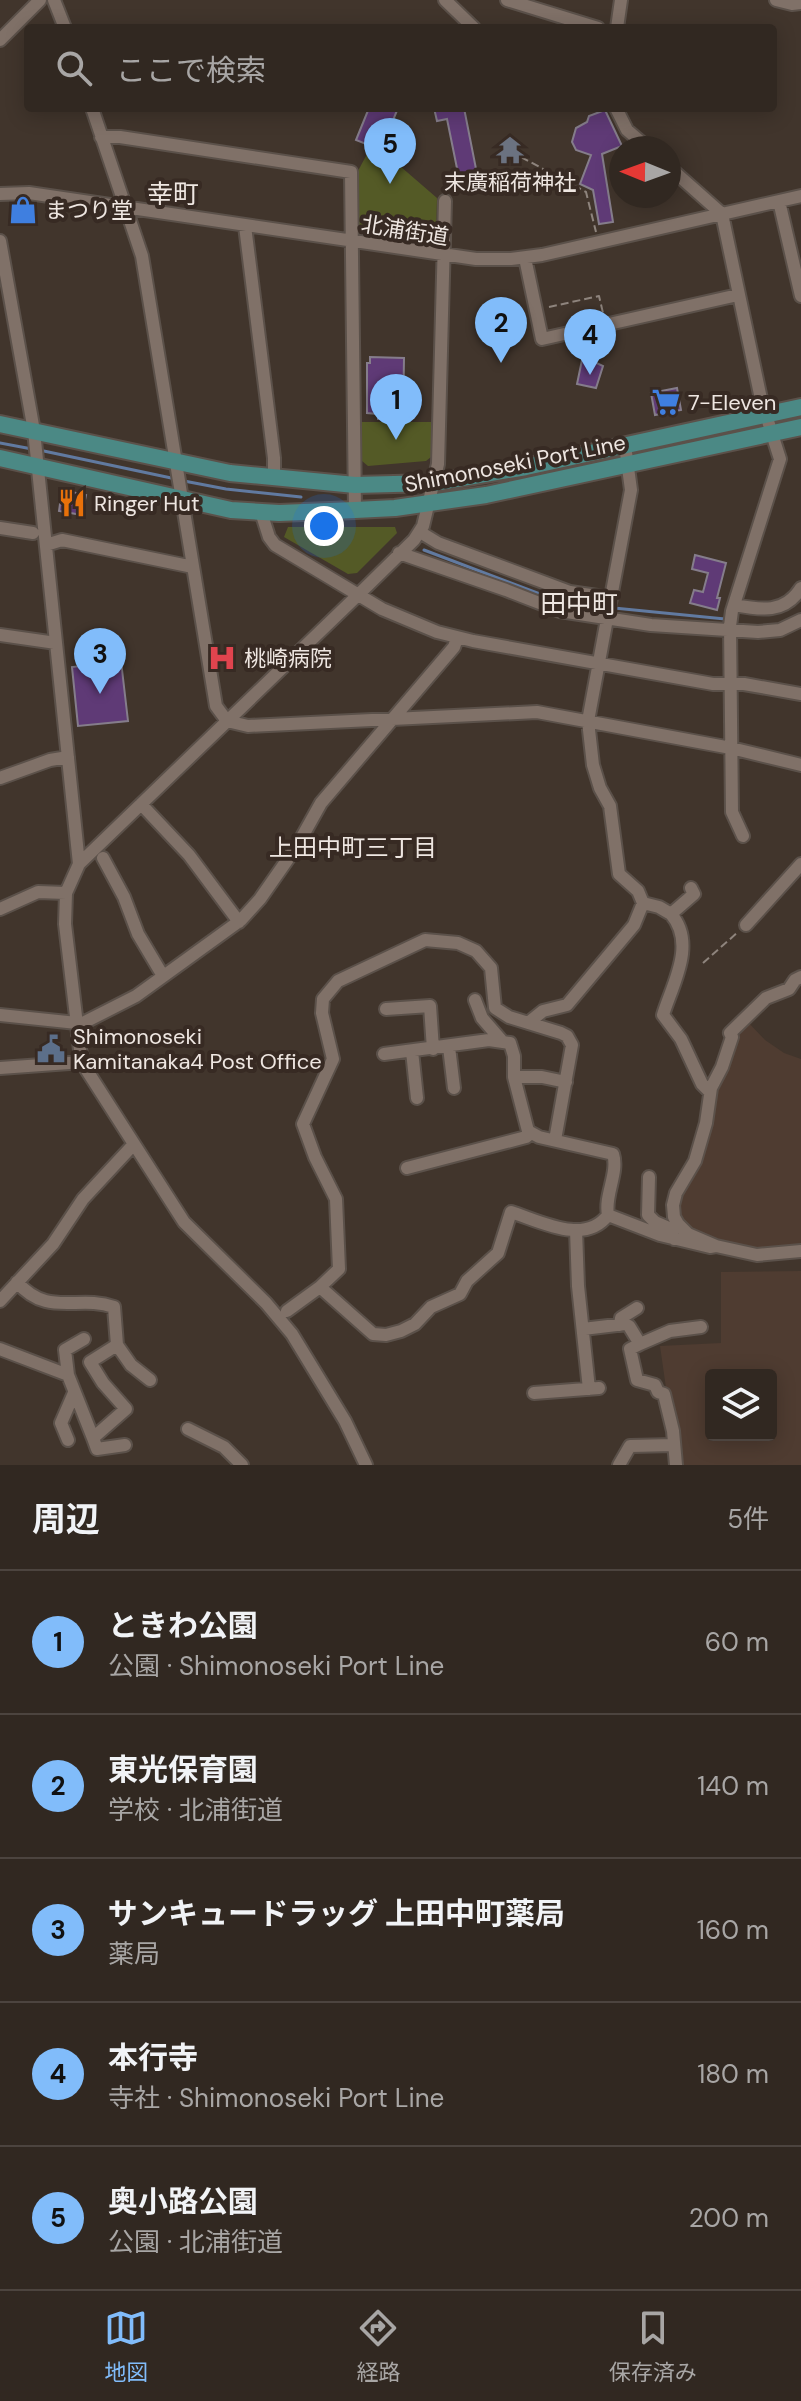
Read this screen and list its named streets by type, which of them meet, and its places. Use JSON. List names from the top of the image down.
{
  "streets": {
    "main road": ["Shimonoseki Port Line"],
    "street": ["北浦街道"]
  },
  "districts": ["幸町", "田中町", "上田中町三丁目"],
  "places": {
    "temple": ["末廣稲荷神社"],
    "shop": ["まつり堂"],
    "supermarket": ["7-Eleven"],
    "restaurant": ["Ringer Hut"],
    "hospital": ["桃崎病院"],
    "public building": ["Shimonoseki Kamitanaka4 Post Office"]
  },
  "north": "left",
  "page": {
    "search": "ここで検索",
    "pins": [
      "5",
      "2",
      "4",
      "1",
      "3"
    ],
    "heading": ["周辺", "5件"],
    "list": [
      {
        "mark": "1",
        "name": "ときわ公園",
        "note": "公園 · Shimonoseki Port Line",
        "value": "60 m"
      },
      {
        "mark": "2",
        "name": "東光保育園",
        "note": "学校 · 北浦街道",
        "value": "140 m"
      },
      {
        "mark": "3",
        "name": "サンキュードラッグ 上田中町薬局",
        "note": "薬局",
        "value": "160 m"
      },
      {
        "mark": "4",
        "name": "本行寺",
        "note": "寺社 · Shimonoseki Port Line",
        "value": "180 m"
      },
      {
        "mark": "5",
        "name": "奥小路公園",
        "note": "公園 · 北浦街道",
        "value": "200 m"
      }
    ],
    "nav": ["地図", "経路", "保存済み"]
  }
}
